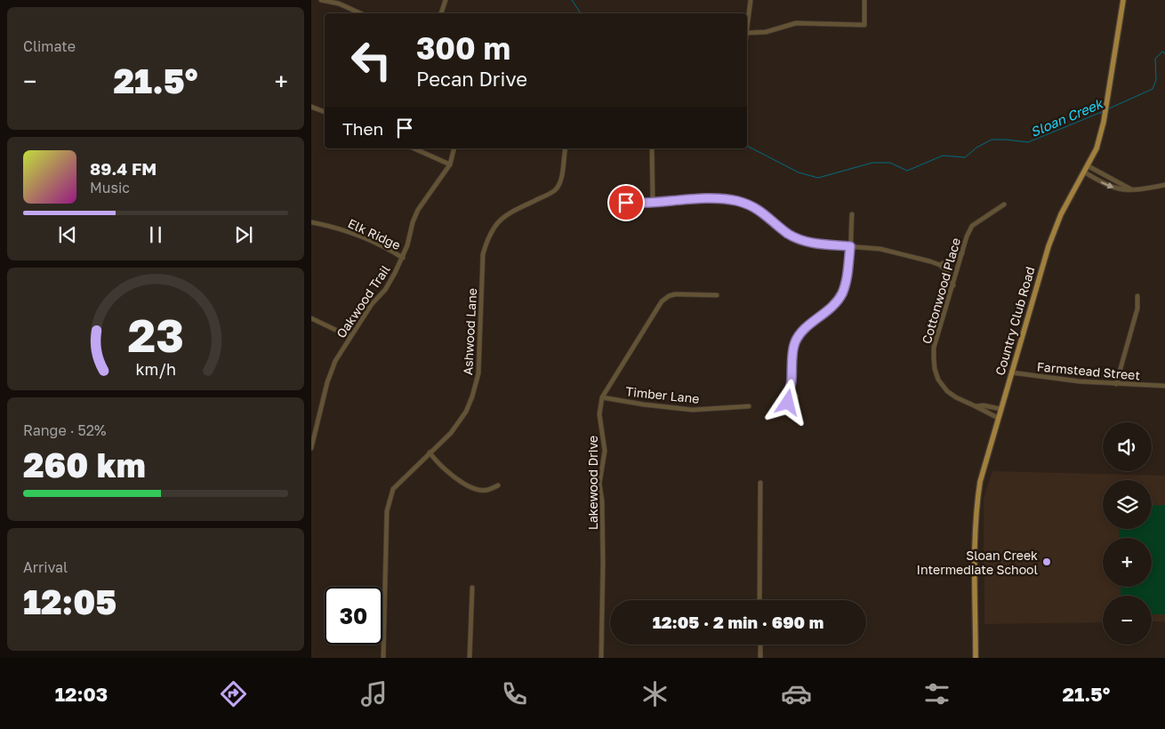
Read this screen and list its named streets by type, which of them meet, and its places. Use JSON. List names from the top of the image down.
{
  "streets": {
    "main road": ["Country Club Road"],
    "street": [
      "Elk Ridge",
      "Cottonwood Place",
      "Oakwood Trail",
      "Ashwood Lane",
      "Farmstead Street",
      "Timber Lane",
      "Lakewood Drive"
    ]
  },
  "crossings": [
    ["Elk Ridge", "Oakwood Trail"],
    ["Cottonwood Place", "Country Club Road"],
    ["Country Club Road", "Farmstead Street"],
    ["Timber Lane", "Lakewood Drive"]
  ],
  "water": ["Sloan Creek"],
  "places": ["Sloan Creek Intermediate School"],
  "page": {
    "tile": [
      "Climate",
      ["Range · 52%", "260 km"],
      ["Arrival", "12:05"]
    ],
    "turn": ["300 m", "Pecan Drive"],
    "heat": ["−", "21.5°", "+"],
    "then": "Then",
    "song": ["89.4 FM", "Music"],
    "map_buttons": ["+", "−"],
    "limit": "30",
    "trip": "12:05 · 2 min · 690 m",
    "tabs": ["12:03", "21.5°"],
    "gauge": ["23", "km/h"]
  }
}
